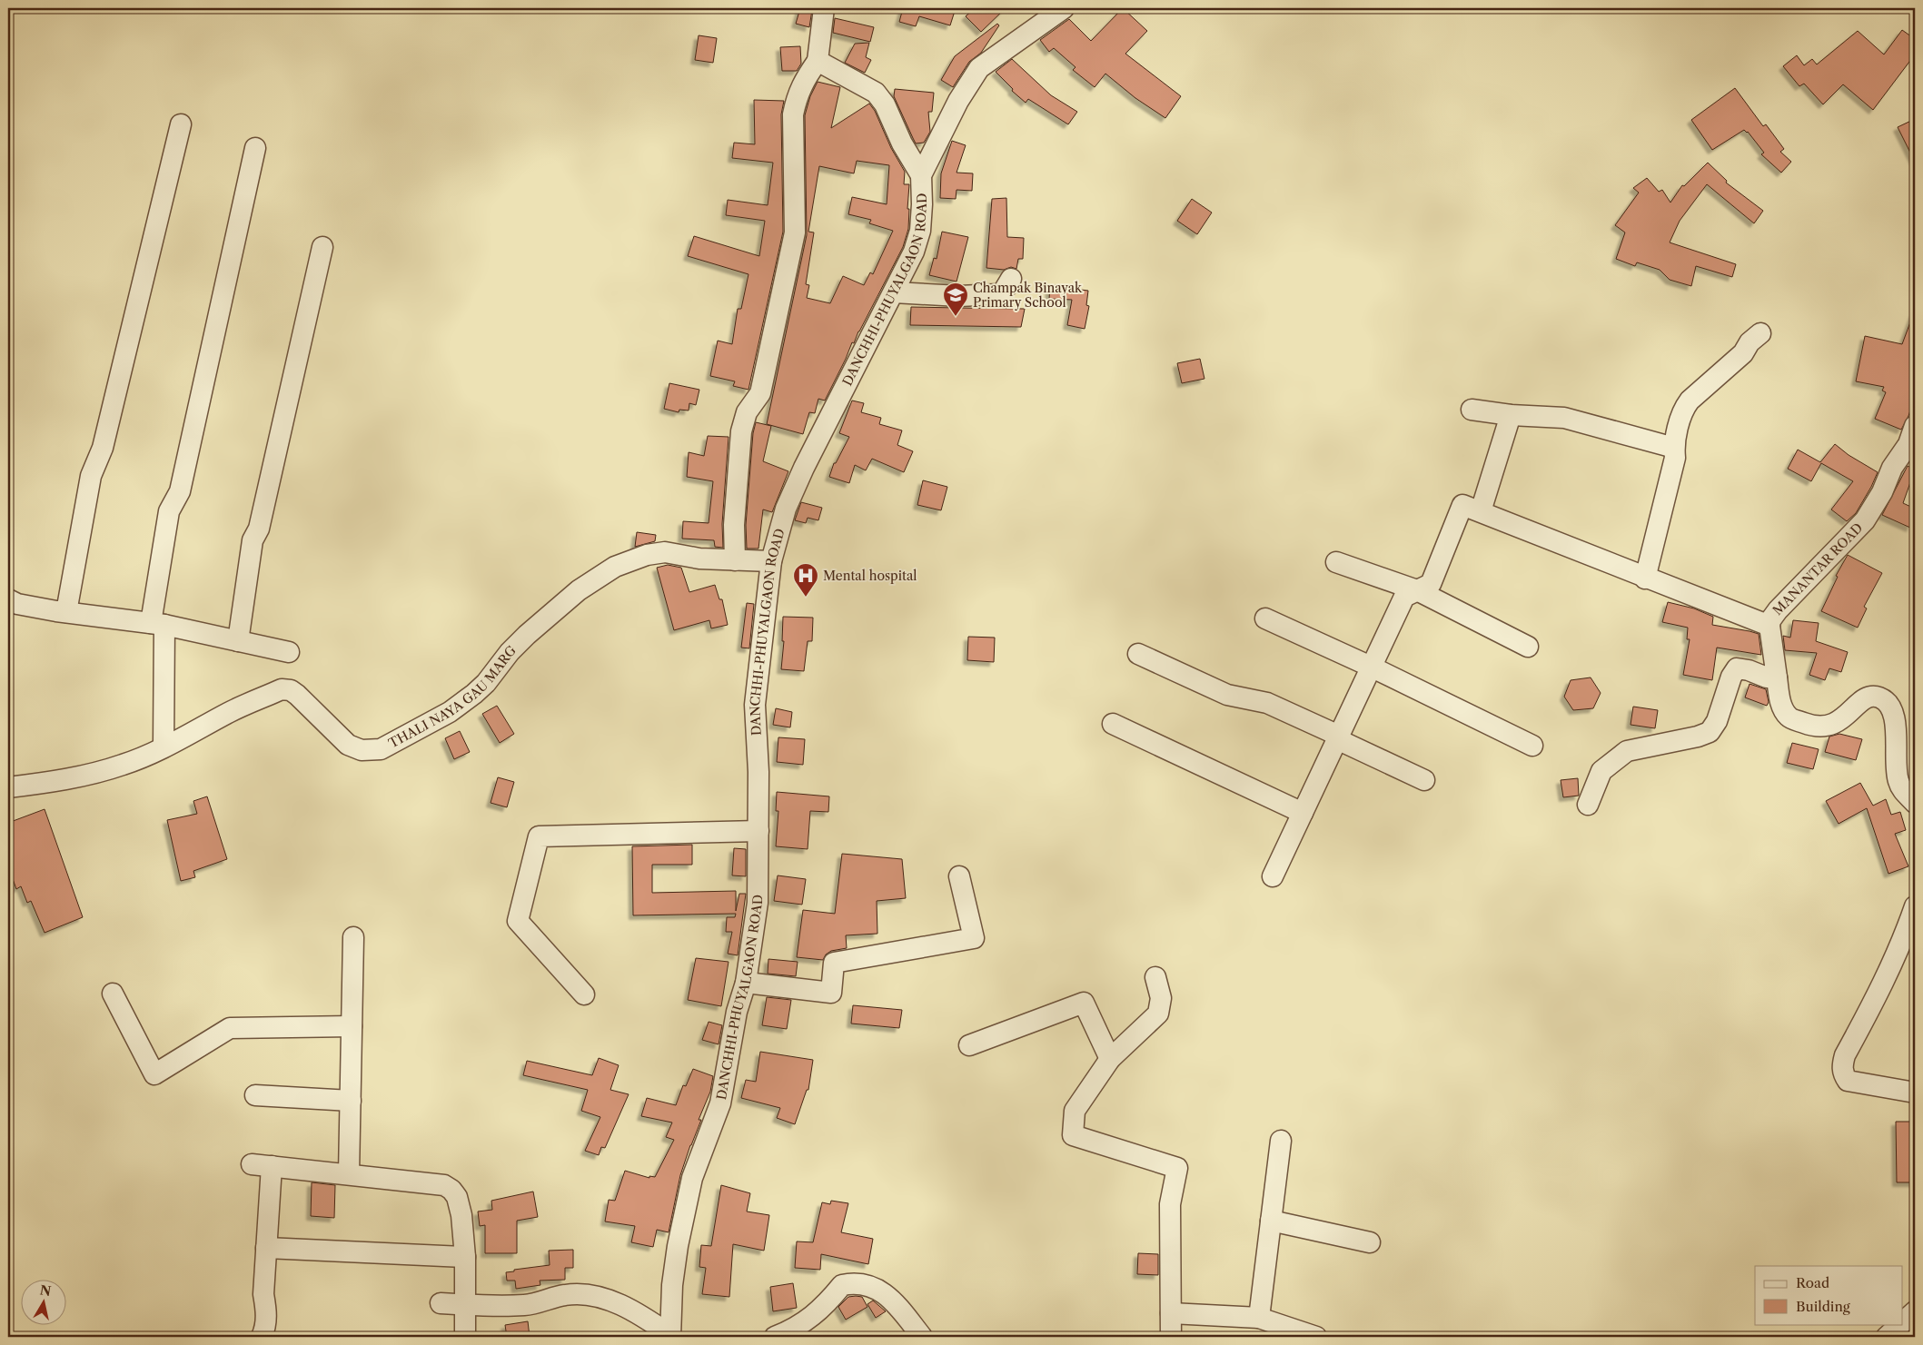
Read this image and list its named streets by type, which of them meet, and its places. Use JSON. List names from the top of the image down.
{
  "streets": {
    "street": ["DANCHHI-PHUYALGAON ROAD", "MANANTAR ROAD", "THALI NAYA GAU MARG"]
  },
  "crossings": [
    ["DANCHHI-PHUYALGAON ROAD", "THALI NAYA GAU MARG"]
  ],
  "places": {
    "school or university": ["Champak Binayak Primary School"],
    "hospital": ["Mental hospital"]
  },
  "legend": ["Road", "Building"],
  "north": "top"
}
